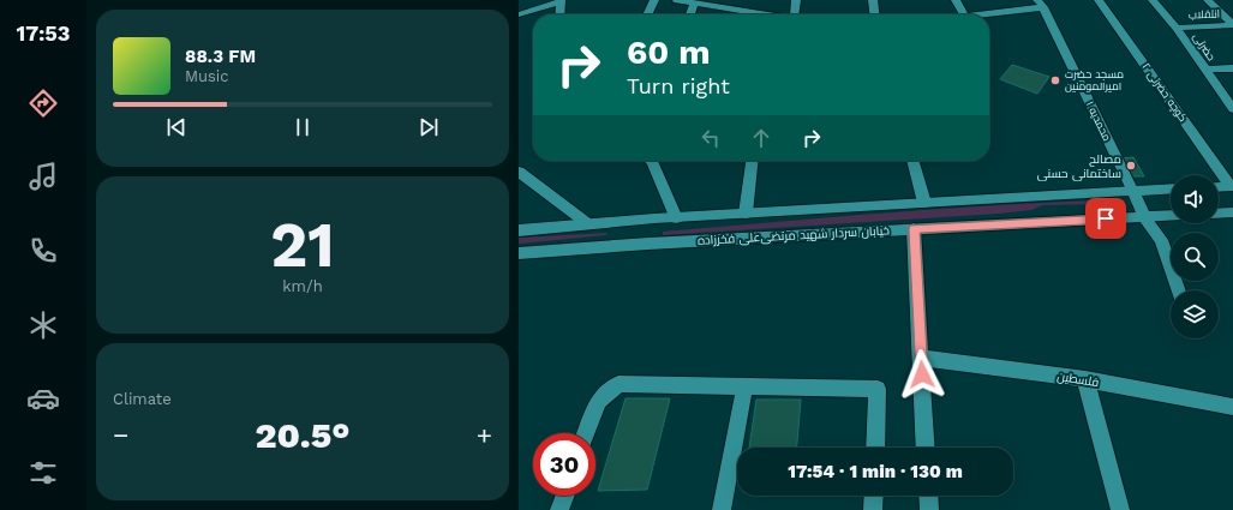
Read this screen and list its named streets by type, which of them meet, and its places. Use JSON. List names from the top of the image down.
{
  "streets": {
    "street": [
      "انتقلاب",
      "حضرتی",
      "کوچه حضرتی ۲",
      "محمدیه ۱",
      "خیابان سردار شهید مرتضی‌علی فخرزاده",
      "فلسطین"
    ]
  },
  "crossings": [
    ["انتقلاب", "حضرتی"],
    ["محمدیه ۱", "خیابان سردار شهید مرتضی‌علی فخرزاده"]
  ],
  "places": ["مسجد حضرت امیرالمومنین", "مصالح ساختمانی حسنی"],
  "page": {
    "tabs": "17:53",
    "turn": ["60 m", "Turn right"],
    "song": ["88.3 FM", "Music"],
    "tile": [
      ["21", "km/h"],
      "Climate"
    ],
    "heat": ["−", "20.5°", "+"],
    "limit": "30",
    "trip": "17:54 · 1 min · 130 m"
  }
}
